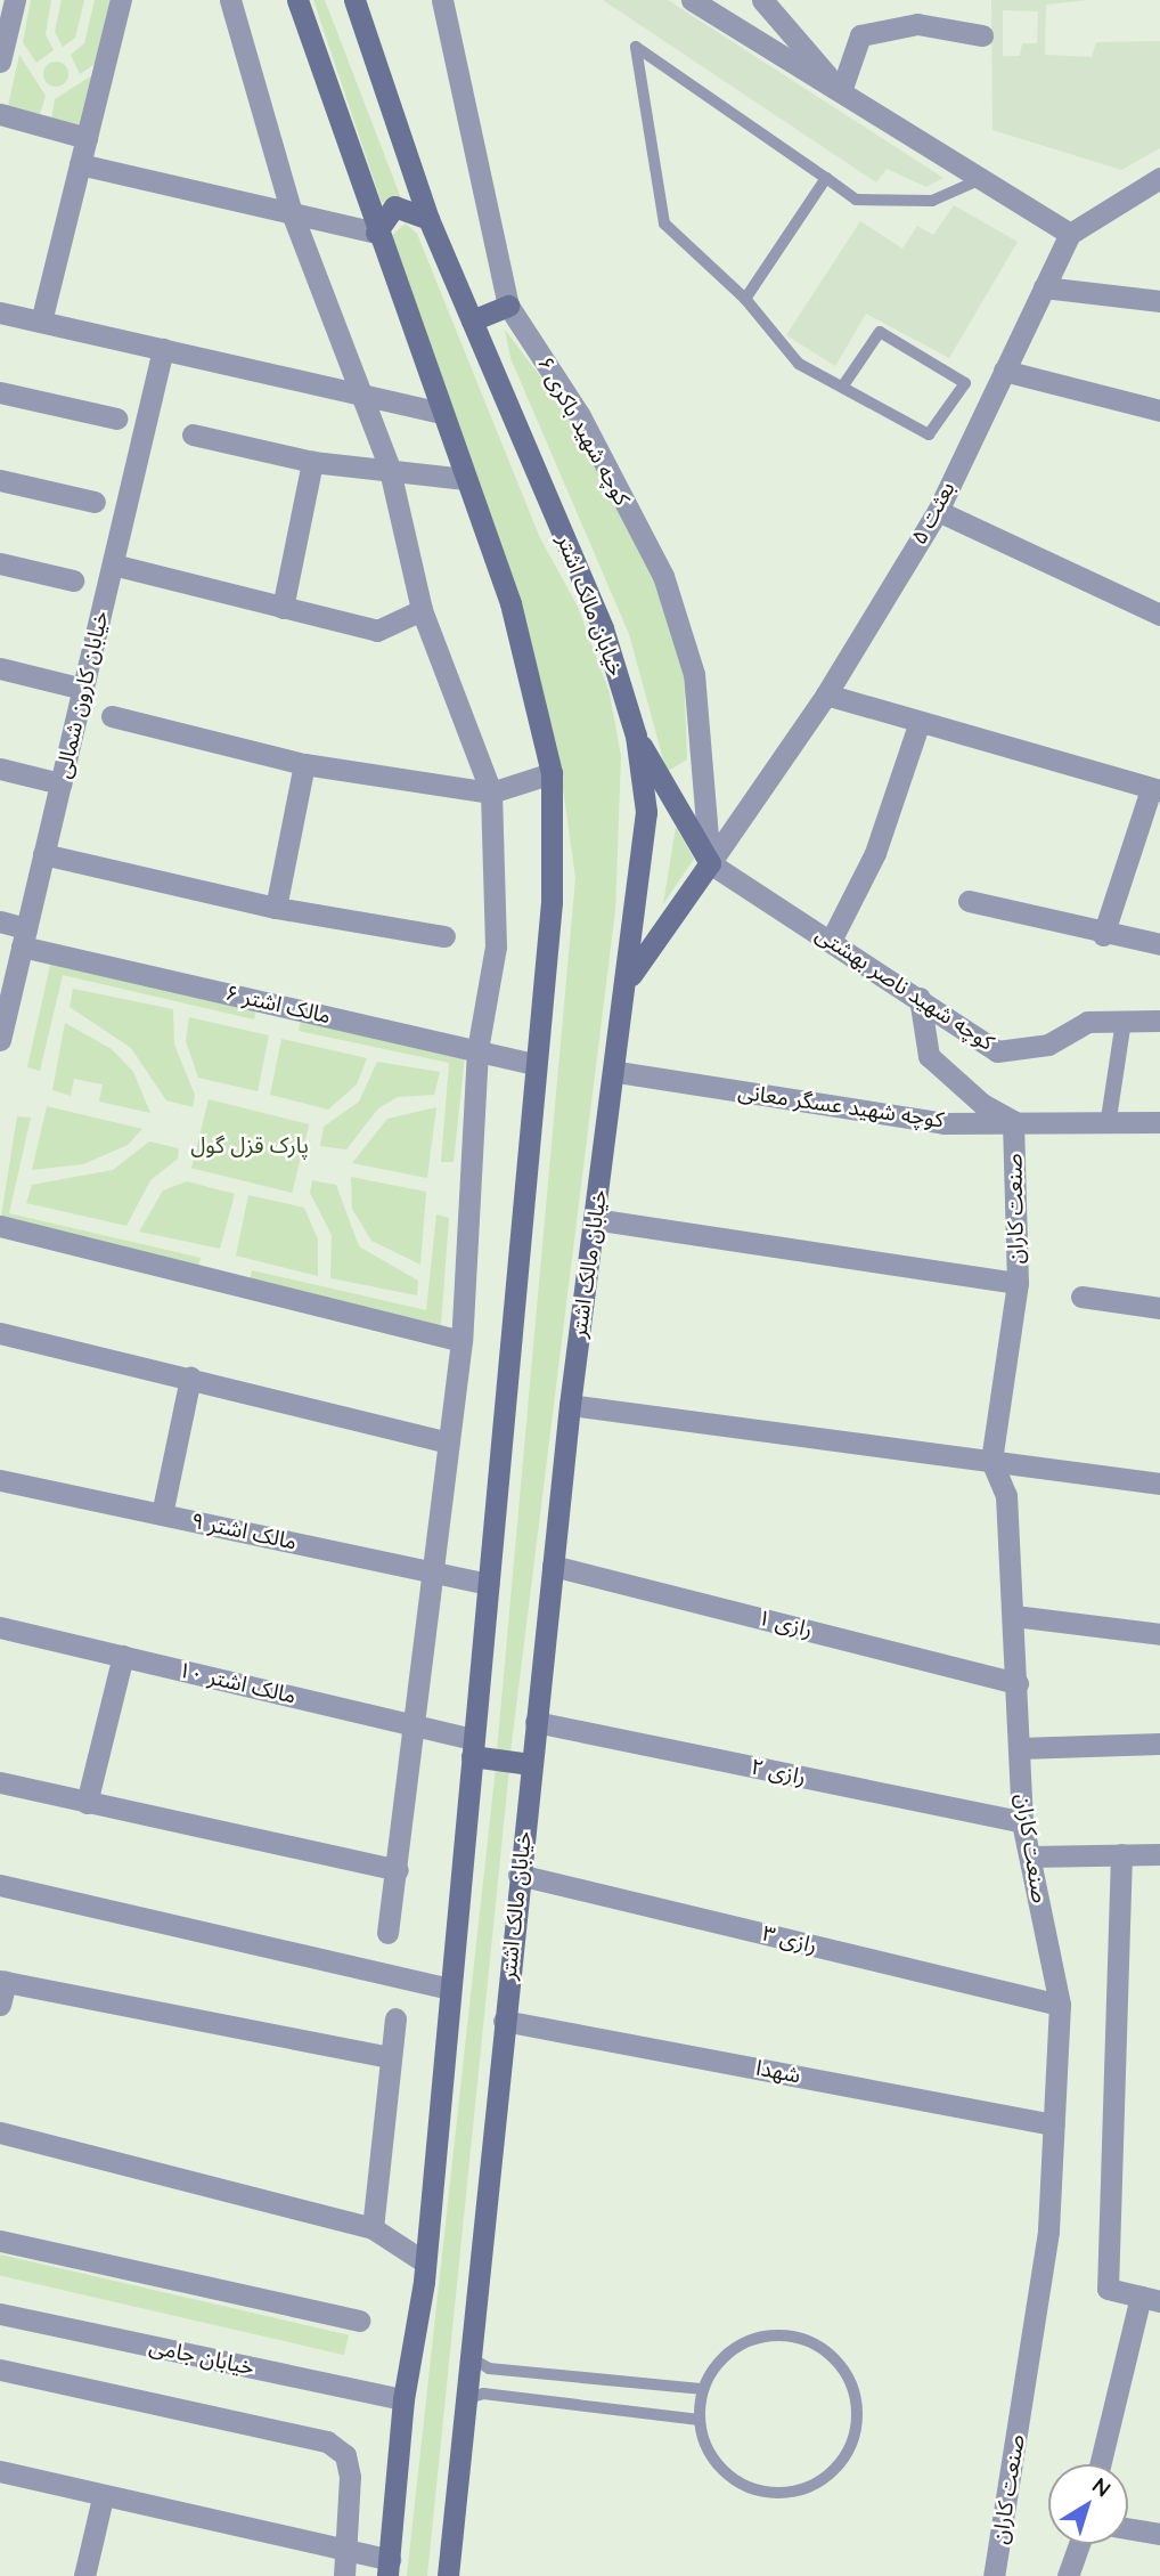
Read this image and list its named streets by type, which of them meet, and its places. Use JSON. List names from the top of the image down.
{
  "streets": {
    "main road": ["خیابان مالک اشتر"],
    "street": [
      "کوچه شهید باکری ۶",
      "بعثت ۵",
      "خیابان کارون شمالی",
      "کوچه شهید ناصر بهشتی",
      "مالک اشتر ۶",
      "کوچه شهید عسگر معانی",
      "صنعت کاران",
      "مالک اشتر ۹",
      "رازی ۱",
      "مالک اشتر ۱۰",
      "رازی ۲",
      "رازی ۳",
      "شهدا",
      "خیابان جامی"
    ]
  },
  "crossings": [
    ["کوچه شهید باکری ۶", "بعثت ۵"],
    ["کوچه شهید باکری ۶", "کوچه شهید ناصر بهشتی"],
    ["بعثت ۵", "کوچه شهید ناصر بهشتی"],
    ["خیابان مالک اشتر", "کوچه شهید عسگر معانی"],
    ["خیابان مالک اشتر", "رازی ۱"],
    ["خیابان مالک اشتر", "رازی ۲"],
    ["خیابان مالک اشتر", "رازی ۳"],
    ["خیابان مالک اشتر", "شهدا"],
    ["خیابان کارون شمالی", "مالک اشتر ۶"],
    ["کوچه شهید عسگر معانی", "صنعت کاران"],
    ["صنعت کاران", "رازی ۱"],
    ["صنعت کاران", "رازی ۲"],
    ["صنعت کاران", "رازی ۳"],
    ["صنعت کاران", "شهدا"]
  ],
  "parks": ["پارک قزل گول"],
  "north": "top right"
}
